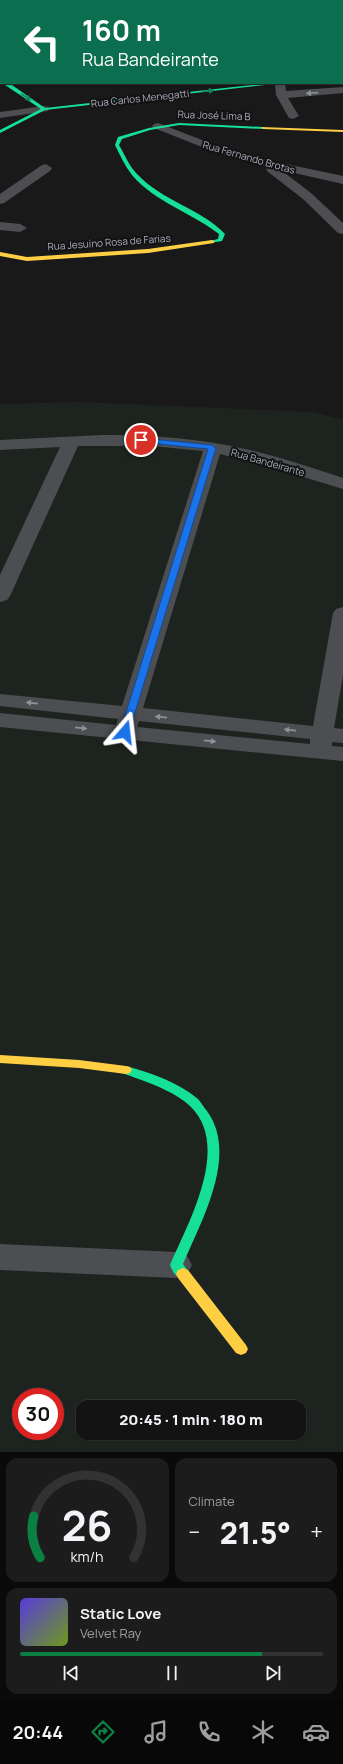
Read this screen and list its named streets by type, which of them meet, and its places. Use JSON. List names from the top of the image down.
{
  "streets": {
    "street": [
      "Rua Carlos Menegatti",
      "Rua José Lima B",
      "Rua Fernando Brotas",
      "Rua Jesuíno Rosa de Farias",
      "Rua Bandeirante"
    ]
  },
  "crossings": [
    ["Rua José Lima B", "Rua Fernando Brotas"],
    ["Rua José Lima B", "Rua Jesuíno Rosa de Farias"]
  ],
  "one_way": ["Rua Carlos Menegatti"],
  "page": {
    "turn": ["160 m", "Rua Bandeirante"],
    "limit": "30",
    "trip": "20:45 · 1 min · 180 m",
    "tile": "Climate",
    "heat": ["−", "21.5°", "+"],
    "song": ["Static Love", "Velvet Ray"],
    "tabs": "20:44",
    "gauge": ["26", "km/h"]
  }
}
